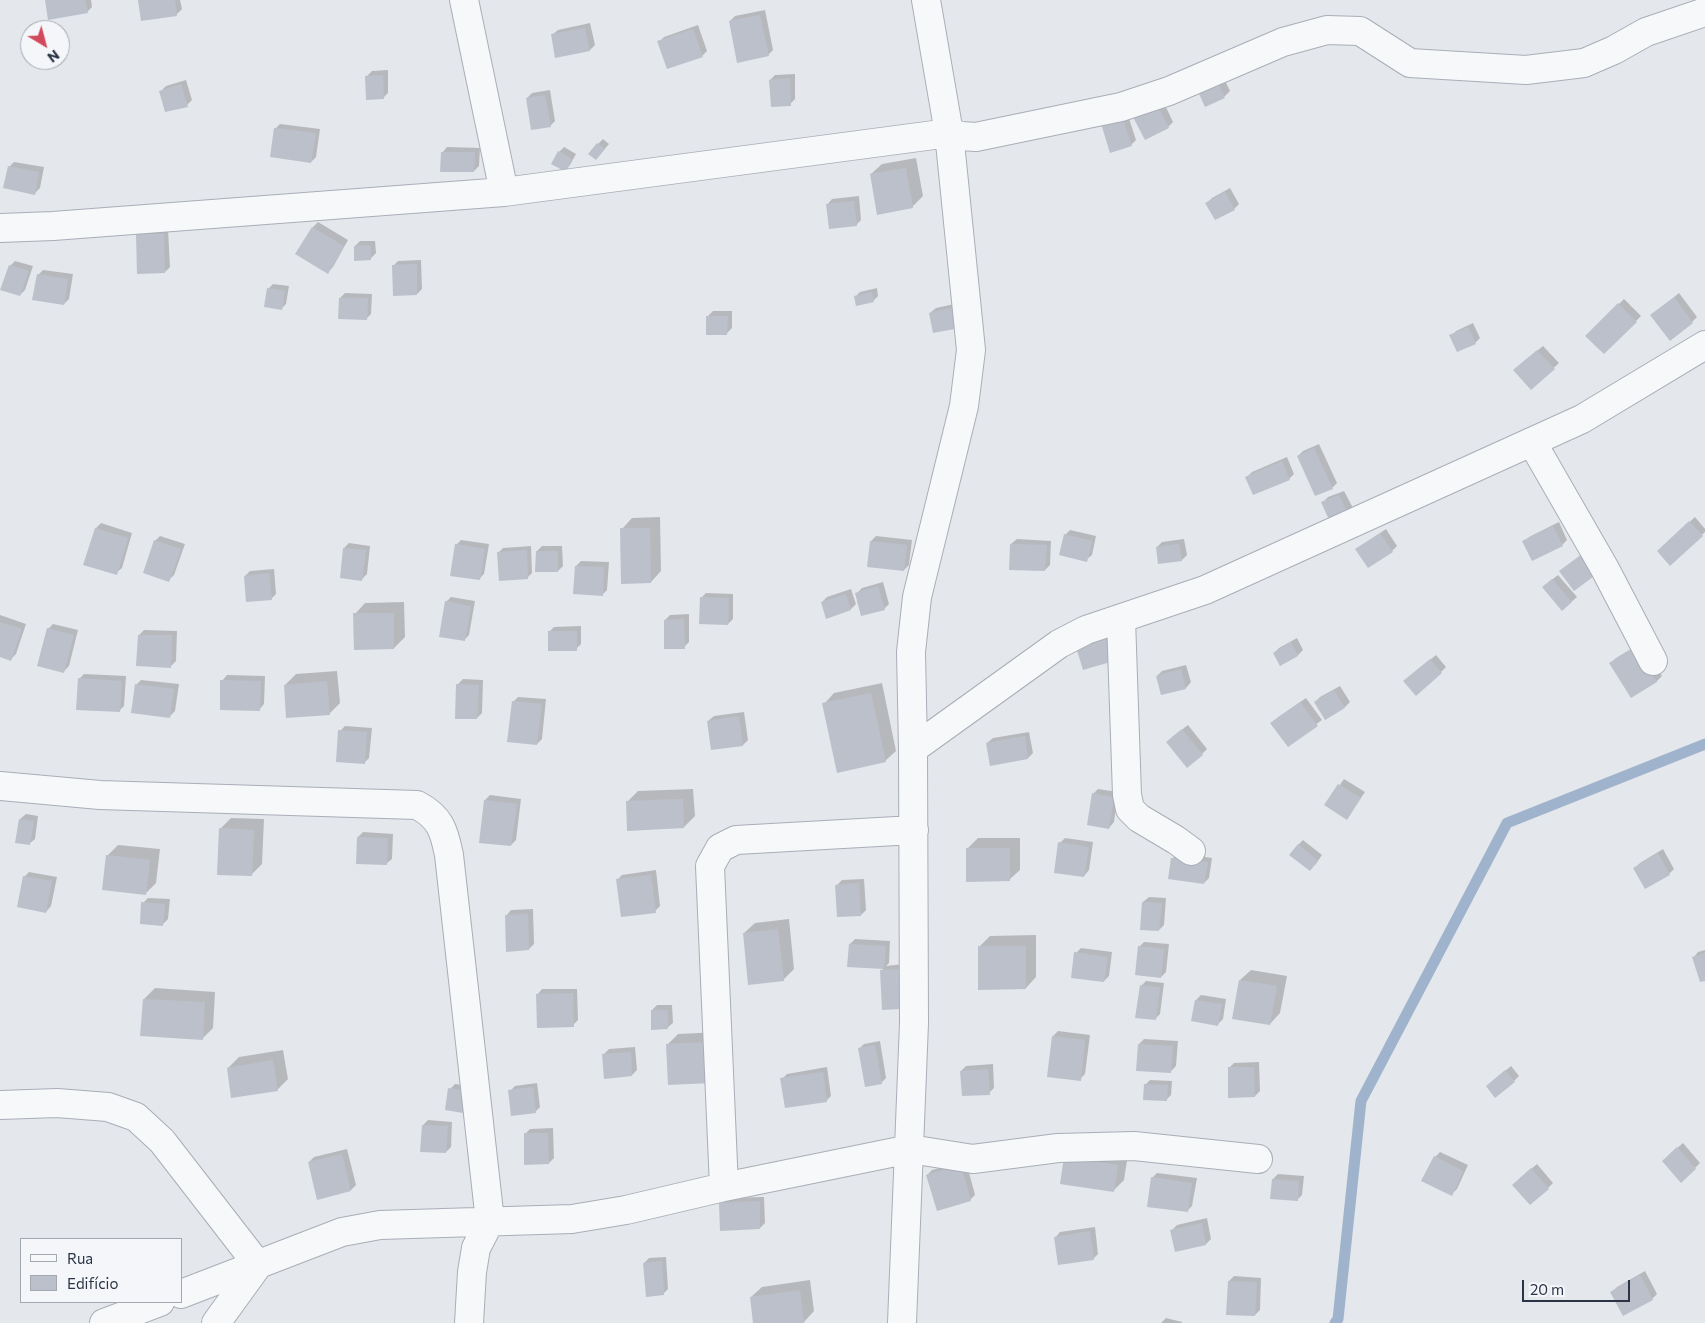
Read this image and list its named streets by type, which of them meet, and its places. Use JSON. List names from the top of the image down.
{
  "legend": ["Rua", "Edifício"],
  "scale_bar": "20 m",
  "north": "bottom right"
}
